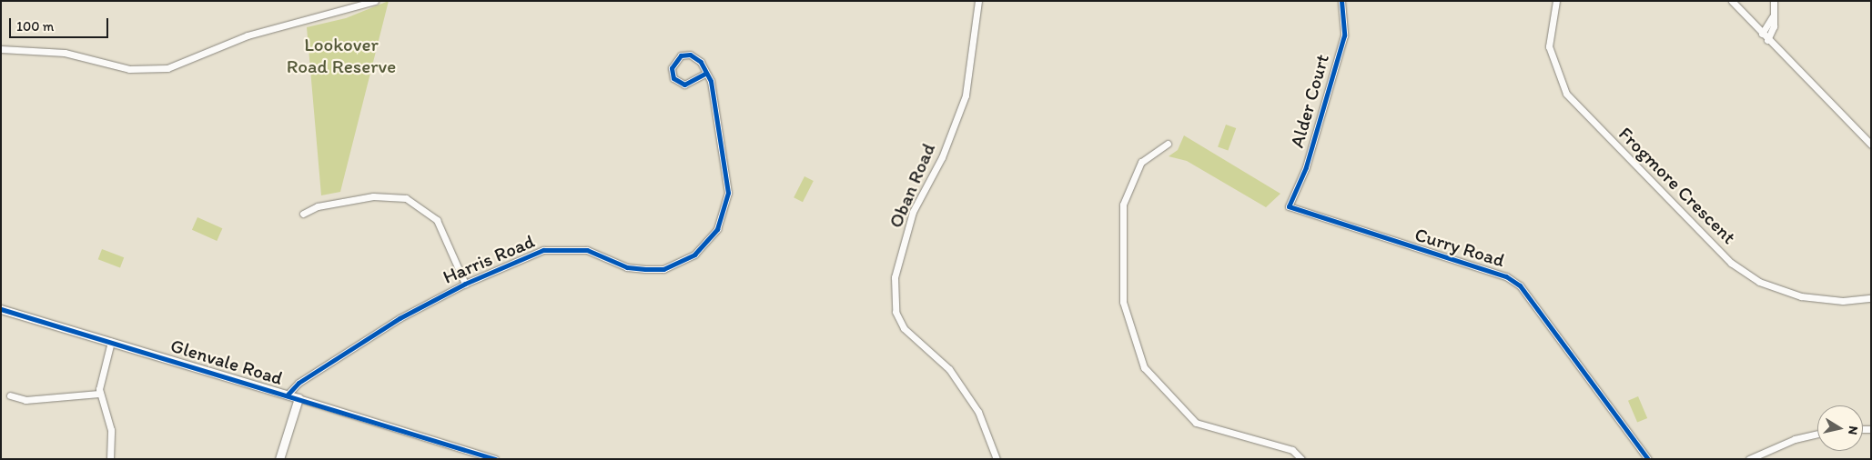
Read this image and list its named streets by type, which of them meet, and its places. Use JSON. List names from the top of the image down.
{
  "streets": {
    "street": [
      "Alder Court",
      "Oban Road",
      "Frogmore Crescent",
      "Curry Road",
      "Harris Road",
      "Glenvale Road"
    ]
  },
  "crossings": [
    ["Alder Court", "Curry Road"],
    ["Harris Road", "Glenvale Road"]
  ],
  "parks": ["Lookover Road Reserve"],
  "scale_bar": "100 m",
  "north": "right"
}
